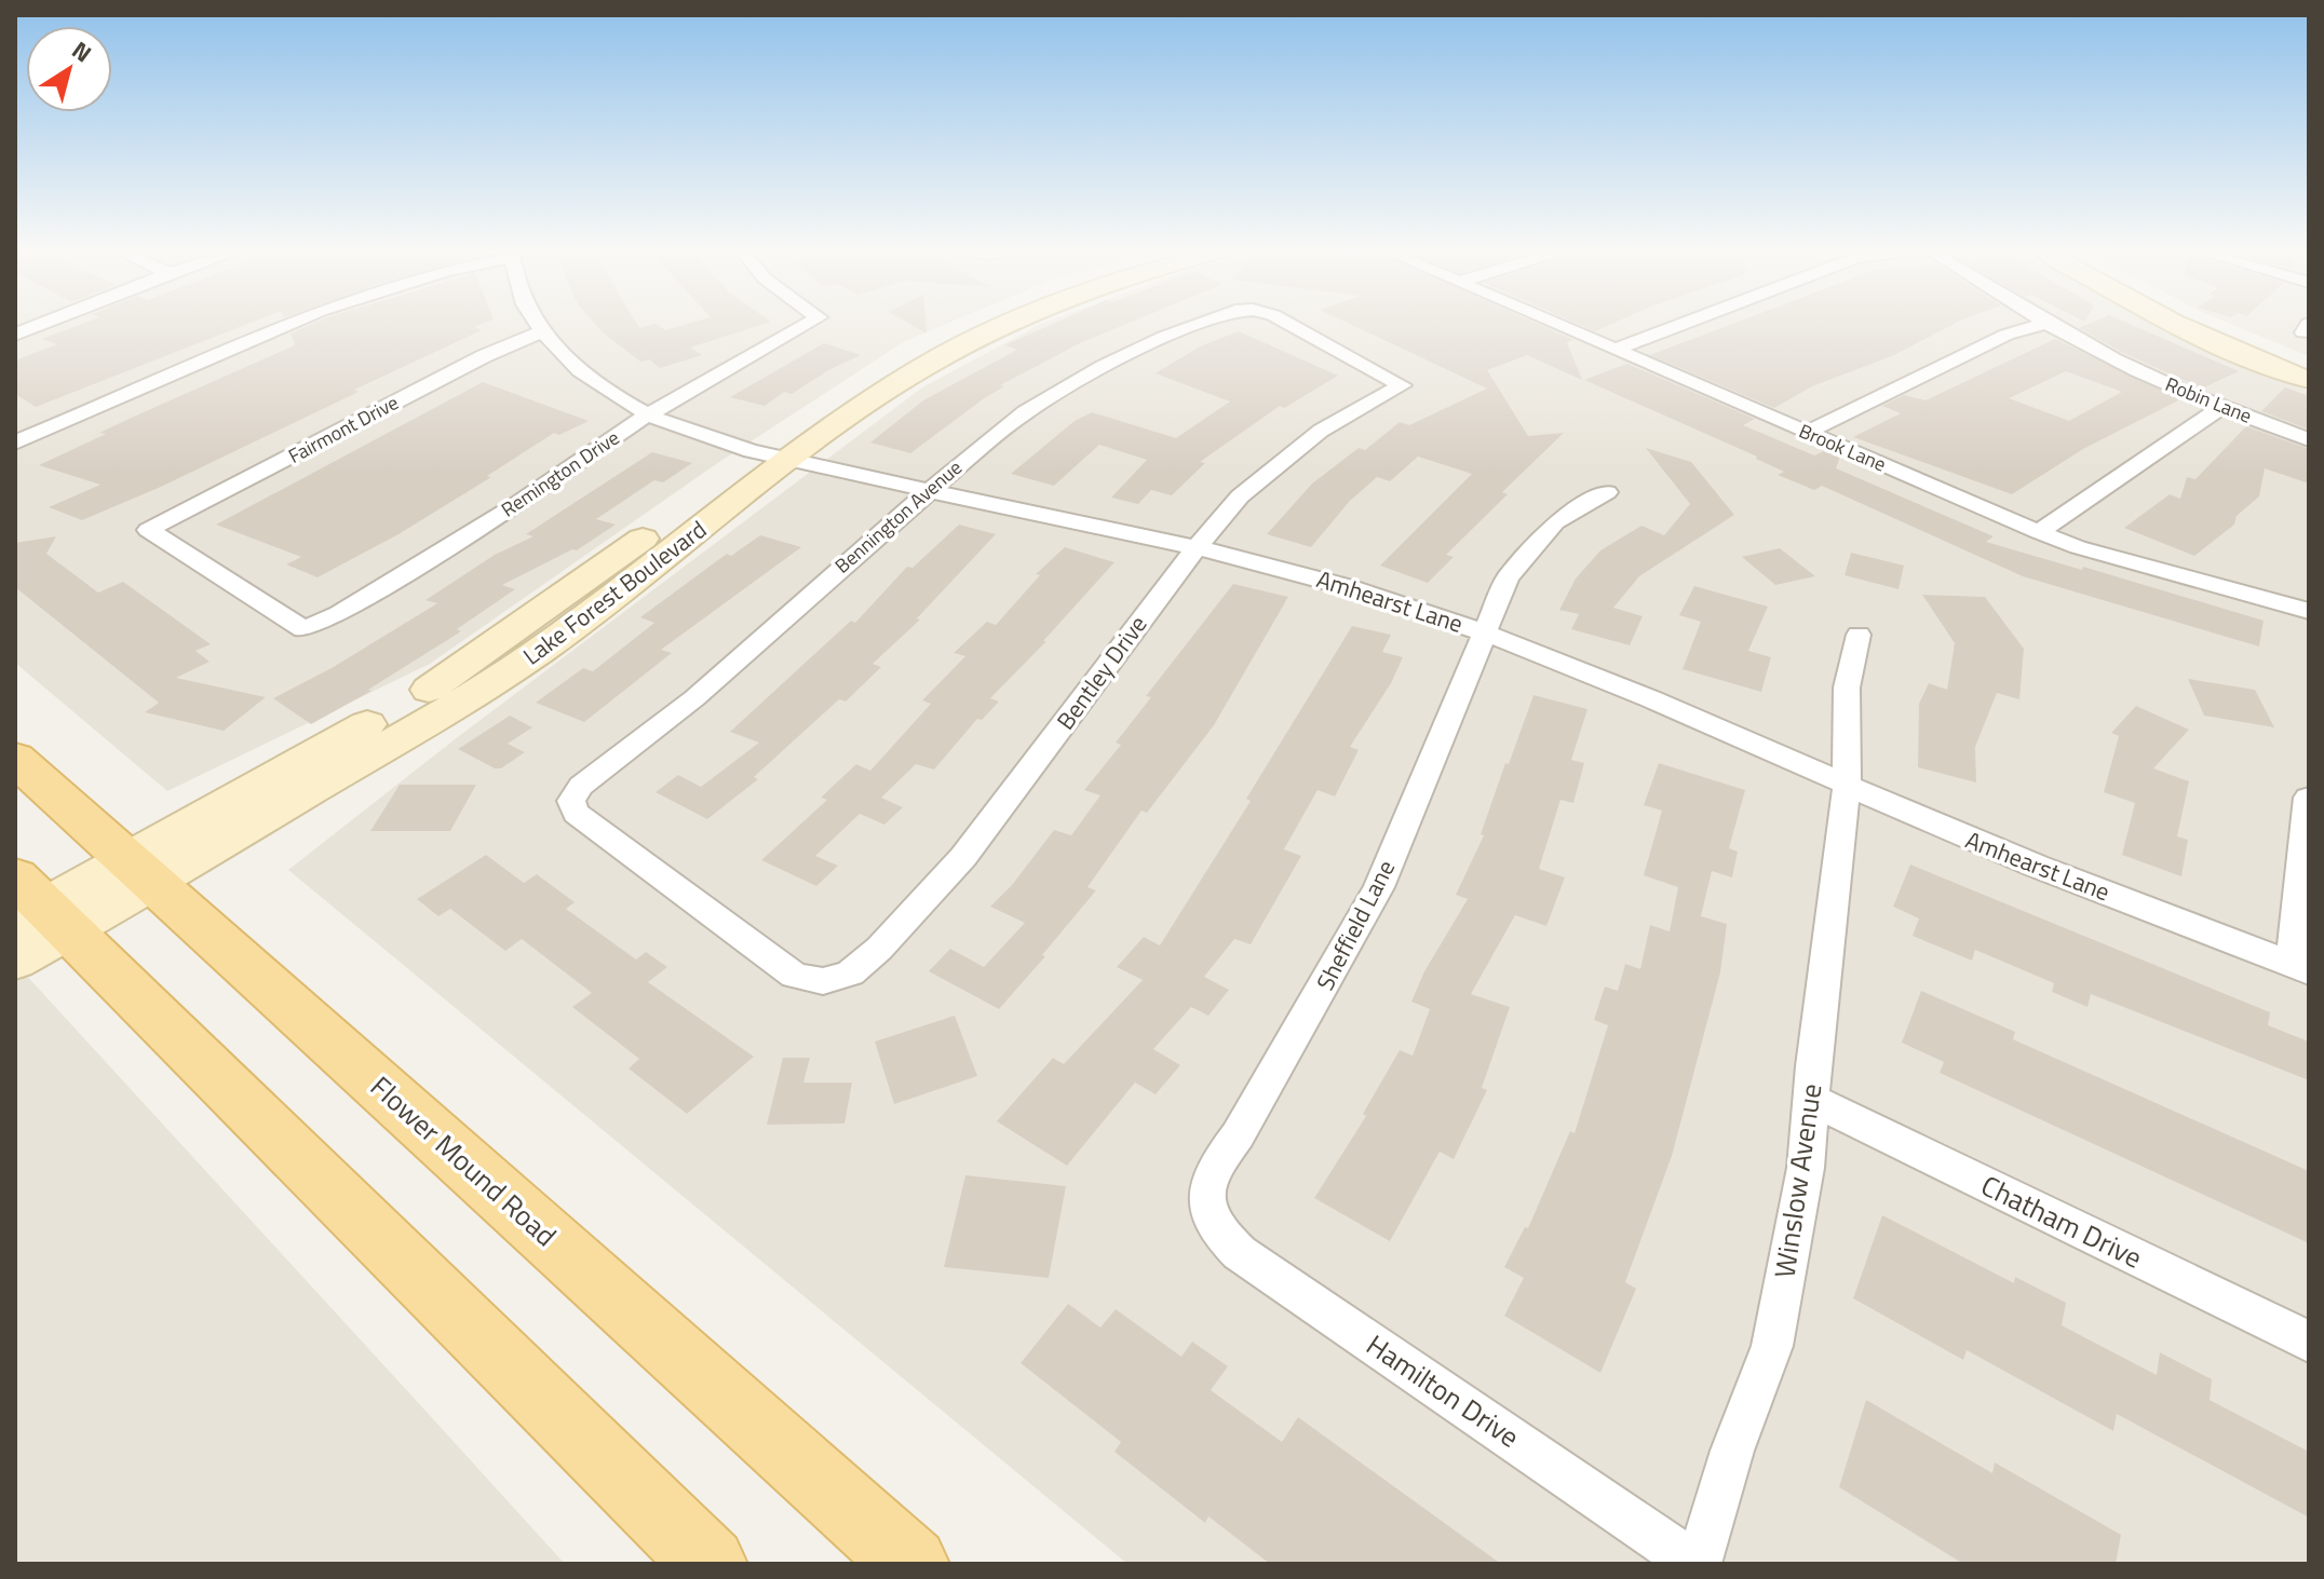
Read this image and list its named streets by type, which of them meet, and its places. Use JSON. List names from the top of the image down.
{
  "streets": {
    "main road": ["Flower Mound Road"],
    "street": [
      "Robin Lane",
      "Fairmont Drive",
      "Brook Lane",
      "Remington Drive",
      "Bennington Avenue",
      "Lake Forest Boulevard",
      "Amhearst Lane",
      "Bentley Drive",
      "Sheffield Lane",
      "Winslow Avenue",
      "Chatham Drive",
      "Hamilton Drive"
    ]
  },
  "crossings": [
    ["Fairmont Drive", "Remington Drive"],
    ["Fairmont Drive", "Amhearst Lane"],
    ["Remington Drive", "Amhearst Lane"],
    ["Bennington Avenue", "Amhearst Lane"],
    ["Bennington Avenue", "Bentley Drive"],
    ["Lake Forest Boulevard", "Amhearst Lane"],
    ["Lake Forest Boulevard", "Flower Mound Road"],
    ["Amhearst Lane", "Bentley Drive"],
    ["Amhearst Lane", "Sheffield Lane"],
    ["Amhearst Lane", "Winslow Avenue"],
    ["Sheffield Lane", "Hamilton Drive"],
    ["Winslow Avenue", "Chatham Drive"],
    ["Winslow Avenue", "Hamilton Drive"]
  ],
  "north": "top right"
}
